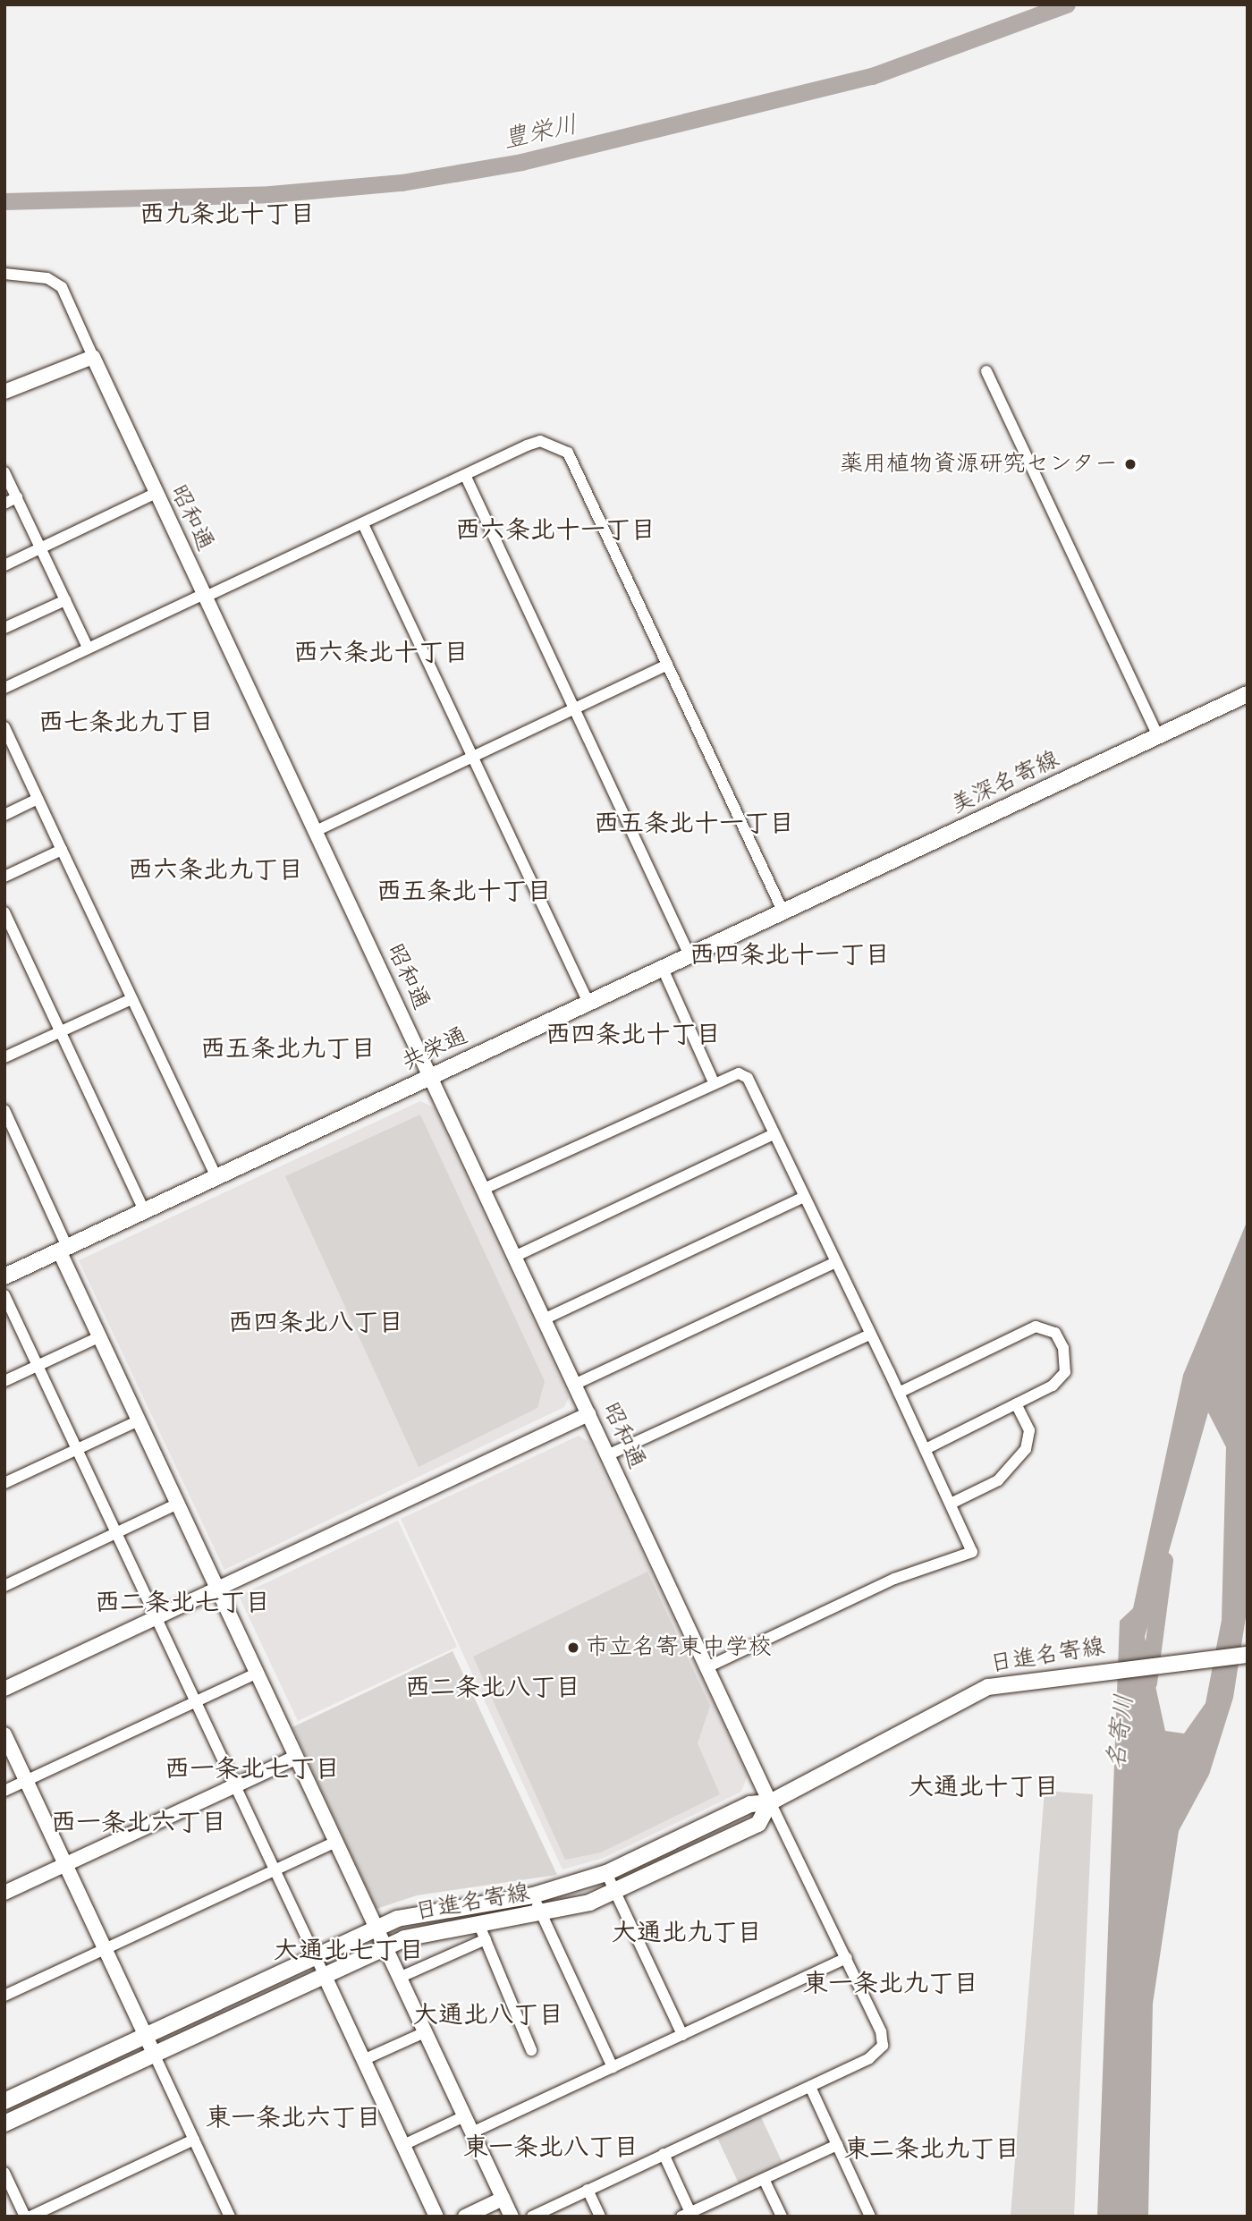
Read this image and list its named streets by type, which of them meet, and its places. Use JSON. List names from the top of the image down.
{
  "streets": {
    "main road": ["美深名寄線", "共栄通", "日進名寄線"],
    "street": ["昭和通"]
  },
  "crossings": [
    ["昭和通", "共栄通"],
    ["昭和通", "日進名寄線"],
    ["美深名寄線", "共栄通"]
  ],
  "districts": [
    "西九条北十丁目",
    "西六条北十一丁目",
    "西六条北十丁目",
    "西七条北九丁目",
    "西五条北十一丁目",
    "西六条北九丁目",
    "西五条北十丁目",
    "西四条北十一丁目",
    "西四条北十丁目",
    "西五条北九丁目",
    "西四条北八丁目",
    "西二条北七丁目",
    "西二条北八丁目",
    "西一条北七丁目",
    "大通北十丁目",
    "西一条北六丁目",
    "大通北九丁目",
    "大通北七丁目",
    "東一条北九丁目",
    "大通北八丁目",
    "東一条北六丁目",
    "東一条北八丁目",
    "東二条北九丁目"
  ],
  "water": ["豊栄川", "名寄川"],
  "places": ["薬用植物資源研究センター", "市立名寄東中学校"]
}
